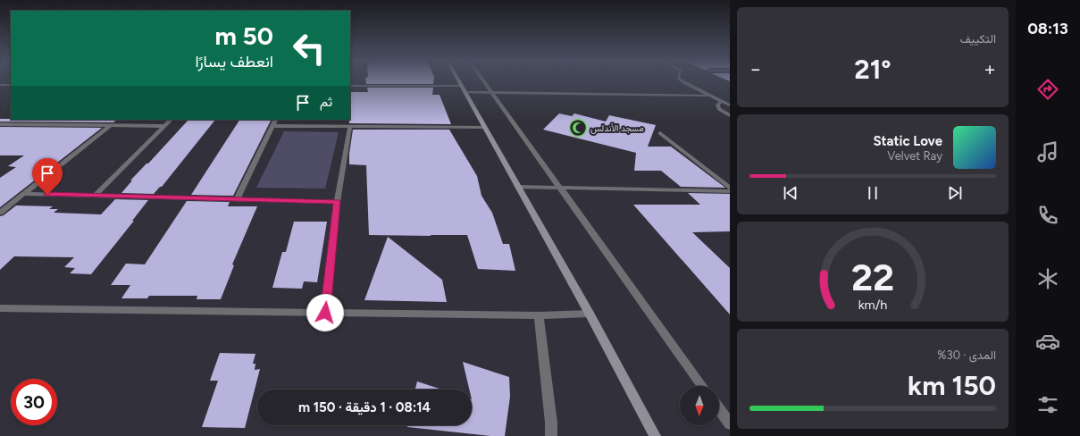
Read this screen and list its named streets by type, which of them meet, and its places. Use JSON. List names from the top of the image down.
{
  "places": {
    "mosque": ["مسجد الأندلس"]
  },
  "north": "bottom",
  "page": {
    "tabs": "08:13",
    "tile": [
      "التكييف",
      ["المدى · 30%", "150 km"]
    ],
    "turn": ["50 m", "انعطف يسارًا"],
    "heat": ["−", "21°", "+"],
    "then": "ثم",
    "song": ["Static Love", "Velvet Ray"],
    "limit": "30",
    "trip": "08:14 · 1 دقيقة · 150 m",
    "gauge": ["22", "km/h"]
  }
}
